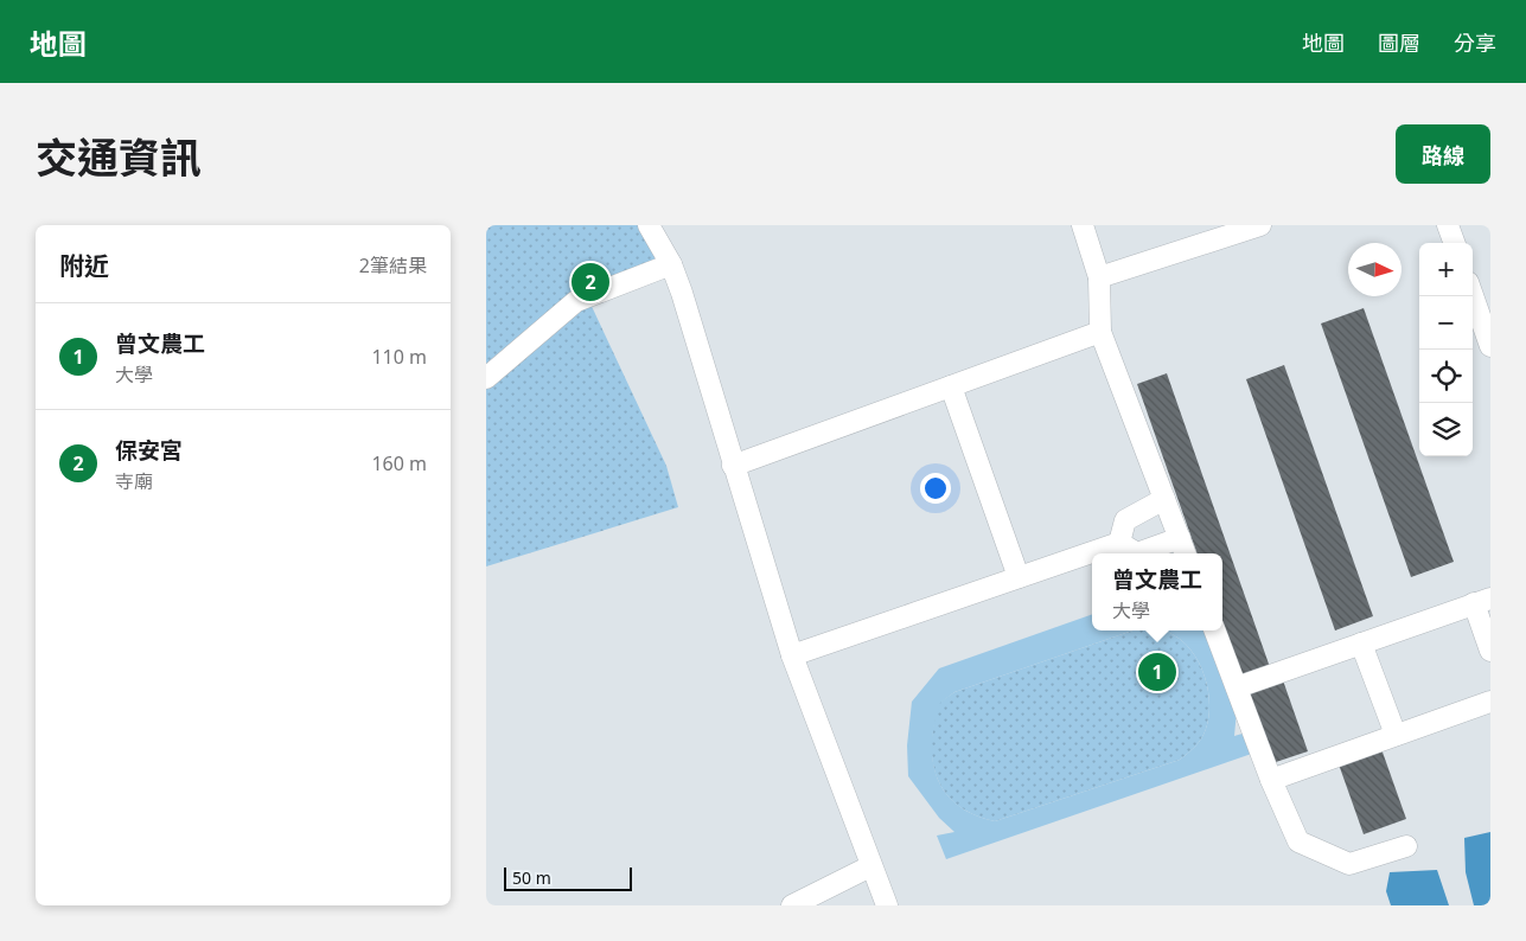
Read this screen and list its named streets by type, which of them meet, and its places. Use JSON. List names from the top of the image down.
{
  "scale_bar": "50 m",
  "north": "right",
  "page": {
    "header": "地圖",
    "nav": ["地圖", "圖層", "分享"],
    "title": "交通資訊",
    "buttons": "路線",
    "heading": ["附近", "2筆結果"],
    "map_buttons": ["+", "−"],
    "pins": ["2", "1"],
    "list": [
      {
        "mark": "1",
        "name": "曾文農工",
        "note": "大學",
        "value": "110 m"
      },
      {
        "mark": "2",
        "name": "保安宮",
        "note": "寺廟",
        "value": "160 m"
      }
    ],
    "popup": ["曾文農工", "大學"],
    "scale": "50 m"
  }
}
